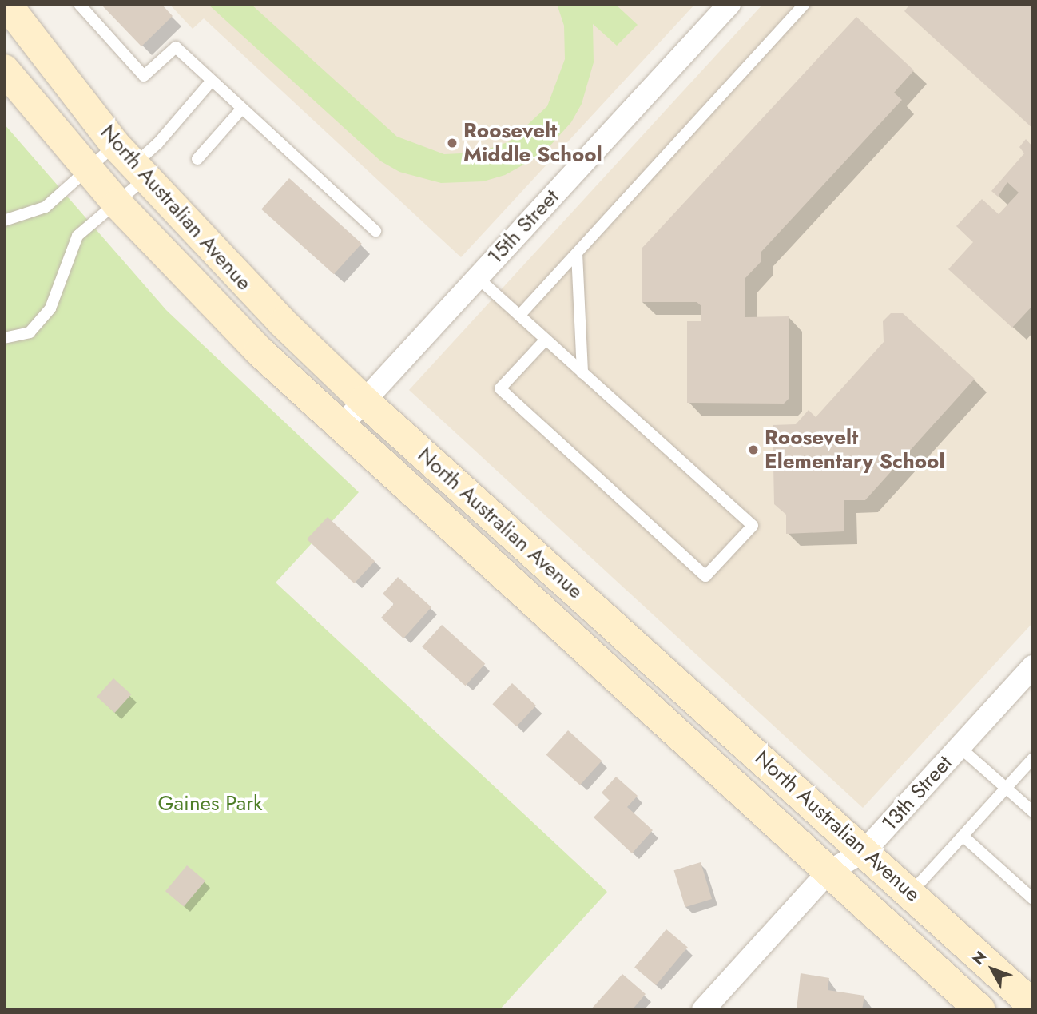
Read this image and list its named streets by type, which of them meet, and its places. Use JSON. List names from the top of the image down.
{
  "streets": {
    "main road": ["North Australian Avenue"],
    "street": ["15th Street", "13th Street"]
  },
  "crossings": [
    ["North Australian Avenue", "15th Street"],
    ["North Australian Avenue", "13th Street"]
  ],
  "parks": ["Gaines Park"],
  "places": ["Roosevelt Middle School", "Roosevelt Elementary School"],
  "north": "top left"
}
